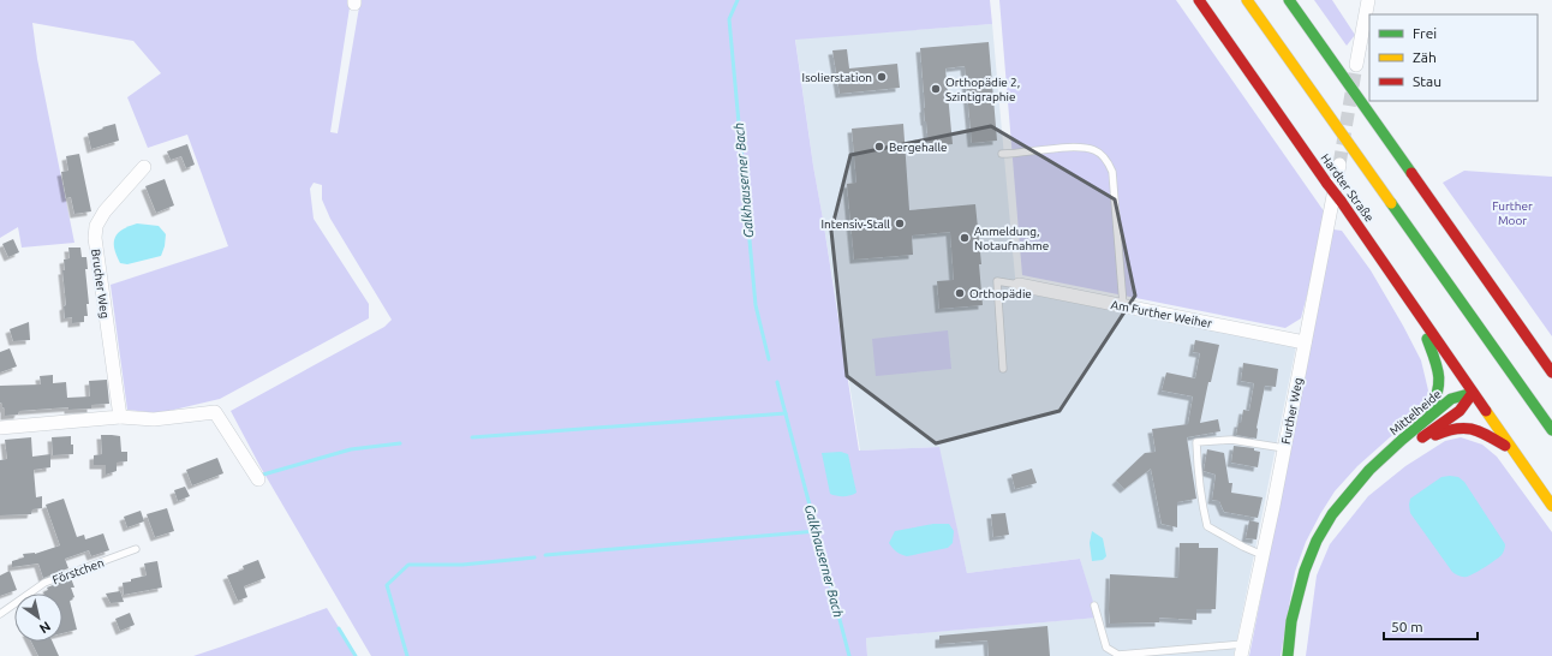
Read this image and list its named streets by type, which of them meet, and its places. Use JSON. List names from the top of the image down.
{
  "streets": {
    "main road": ["Hardter Straße", "Mittelheide"],
    "street": ["Brucher Weg", "Am Further Weiher", "Further Weg"],
    "lane": ["Förstchen"]
  },
  "crossings": [
    ["Hardter Straße", "Mittelheide"],
    ["Am Further Weiher", "Further Weg"]
  ],
  "water": ["Galkhauserner Bach"],
  "parks": ["Further Moor"],
  "places": [
    "Isolierstation",
    "Orthopädie 2, Szintigraphie",
    "Bergehalle",
    "Intensiv-Stall",
    "Anmeldung, Notaufnahme",
    "Orthopädie"
  ],
  "legend": ["Frei", "Zäh", "Stau"],
  "scale_bar": "50 m",
  "north": "bottom right"
}
